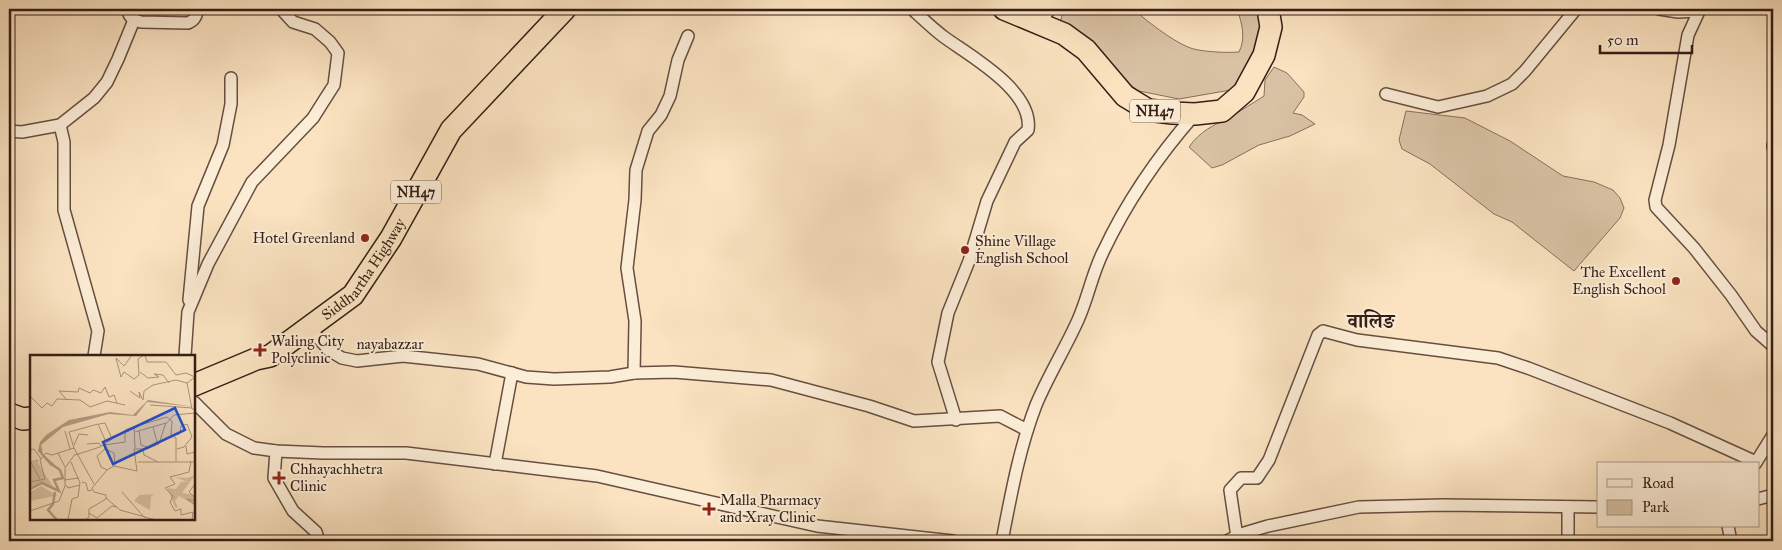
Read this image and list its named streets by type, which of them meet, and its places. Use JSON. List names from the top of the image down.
{
  "streets": {
    "highway": ["NH47", "Siddhartha Highway"],
    "street": ["nayabazzar"]
  },
  "crossings": [
    ["Siddhartha Highway", "nayabazzar"]
  ],
  "districts": ["वालिङ"],
  "places": {
    "other": ["Hotel Greenland", "Shine Village English School", "The Excellent English School"],
    "health": ["Waling City Polyclinic", "Chhayachhetra Clinic", "Malla Pharmacy and Xray Clinic"]
  },
  "legend": ["Road", "Park"],
  "scale_bar": "50 m"
}
